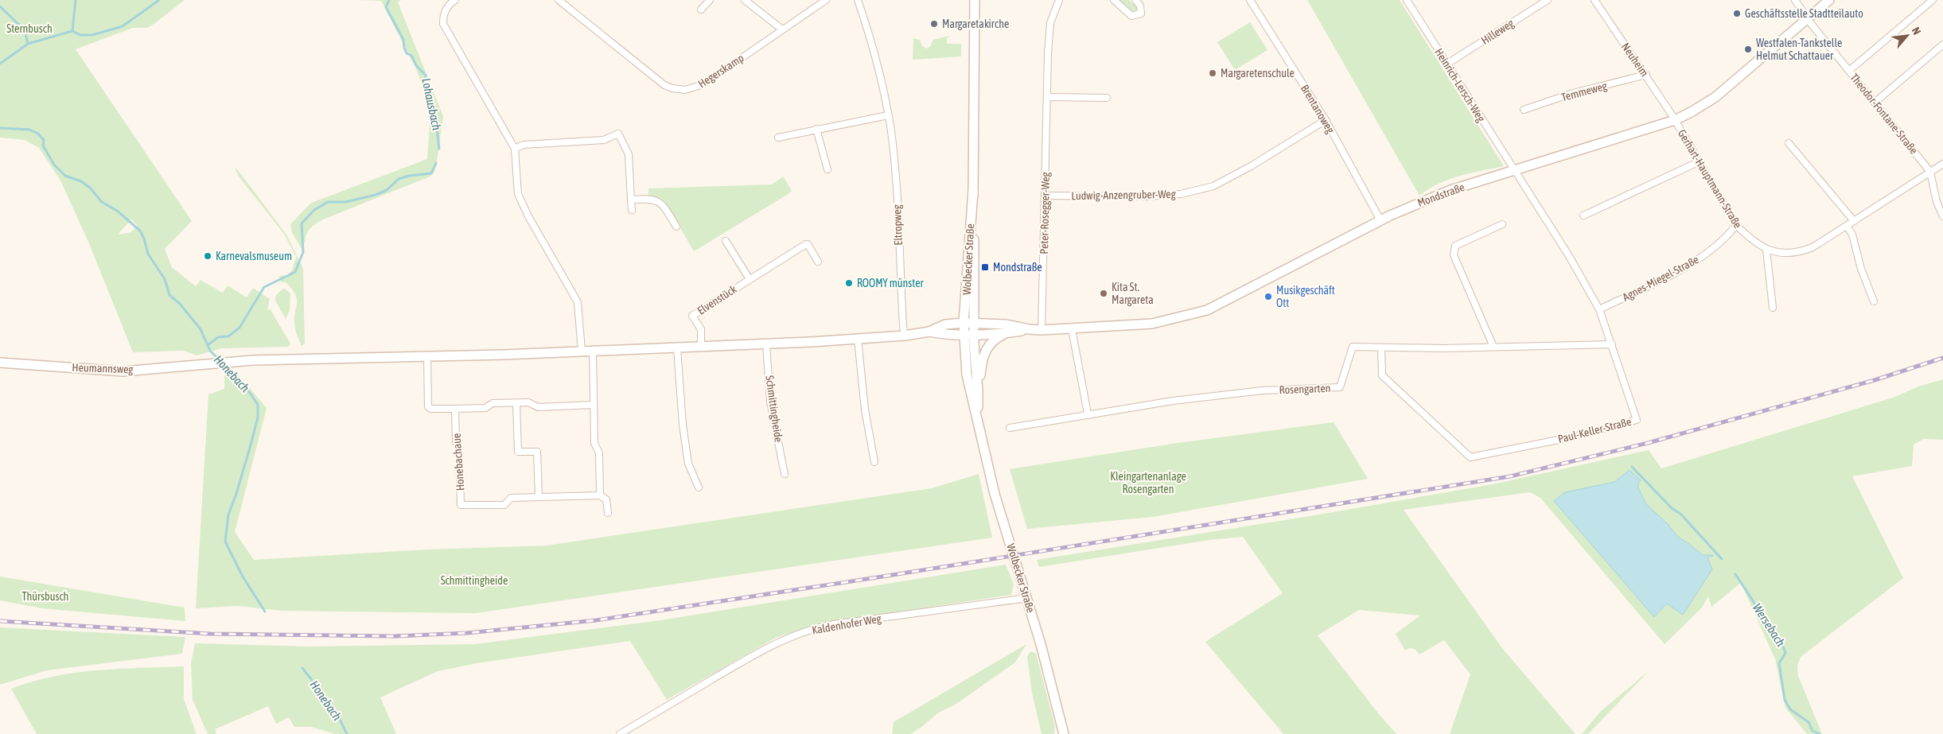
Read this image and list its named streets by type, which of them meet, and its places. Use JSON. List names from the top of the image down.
{
  "streets": {
    "street": [
      "Hilleweg",
      "Neuheim",
      "Hegerskamp",
      "Heinrich-Lersch-Weg",
      "Temmeweg",
      "Brentanoweg",
      "Theodor-Fontane-Straße",
      "Gerhart-Hauptmann-Straße",
      "Ludwig-Anzengruber-Weg",
      "Mondstraße",
      "Peter-Rosegger-Weg",
      "Eltropweg",
      "Wolbecker Straße",
      "Agnes-Miegel-Straße",
      "Elvenstück",
      "Heumannsweg",
      "Rosengarten",
      "Schmittingheide",
      "Paul-Keller-Straße",
      "Honebachaue",
      "Kaldenhofer Weg"
    ]
  },
  "crossings": [
    ["Hilleweg", "Heinrich-Lersch-Weg"],
    ["Neuheim", "Temmeweg"],
    ["Neuheim", "Gerhart-Hauptmann-Straße"],
    ["Neuheim", "Mondstraße"],
    ["Heinrich-Lersch-Weg", "Mondstraße"],
    ["Heinrich-Lersch-Weg", "Paul-Keller-Straße"],
    ["Brentanoweg", "Ludwig-Anzengruber-Weg"],
    ["Brentanoweg", "Mondstraße"],
    ["Theodor-Fontane-Straße", "Gerhart-Hauptmann-Straße"],
    ["Theodor-Fontane-Straße", "Mondstraße"],
    ["Gerhart-Hauptmann-Straße", "Mondstraße"],
    ["Gerhart-Hauptmann-Straße", "Agnes-Miegel-Straße"],
    ["Ludwig-Anzengruber-Weg", "Peter-Rosegger-Weg"],
    ["Mondstraße", "Peter-Rosegger-Weg"],
    ["Mondstraße", "Wolbecker Straße"],
    ["Mondstraße", "Paul-Keller-Straße"],
    ["Wolbecker Straße", "Kaldenhofer Weg"],
    ["Agnes-Miegel-Straße", "Paul-Keller-Straße"],
    ["Rosengarten", "Paul-Keller-Straße"]
  ],
  "water": ["Lohausbach", "Honebach", "Wersebach"],
  "parks": [
    "Sternbusch",
    "Kleingartenanlage Rosengarten",
    "Schmittingheide",
    "Thürsbusch"
  ],
  "places": {
    "other": [
      "Geschäftsstelle Stadtteilauto",
      "Margaretakirche",
      "Westfalen-Tankstelle Helmut Schattauer",
      "Margaretenschule",
      "Karnevalsmuseum",
      "ROOMY münster",
      "Kita St. Margareta",
      "Musikgeschäft Ott"
    ],
    "transit": ["Mondstraße"]
  },
  "north": "top right"
}
